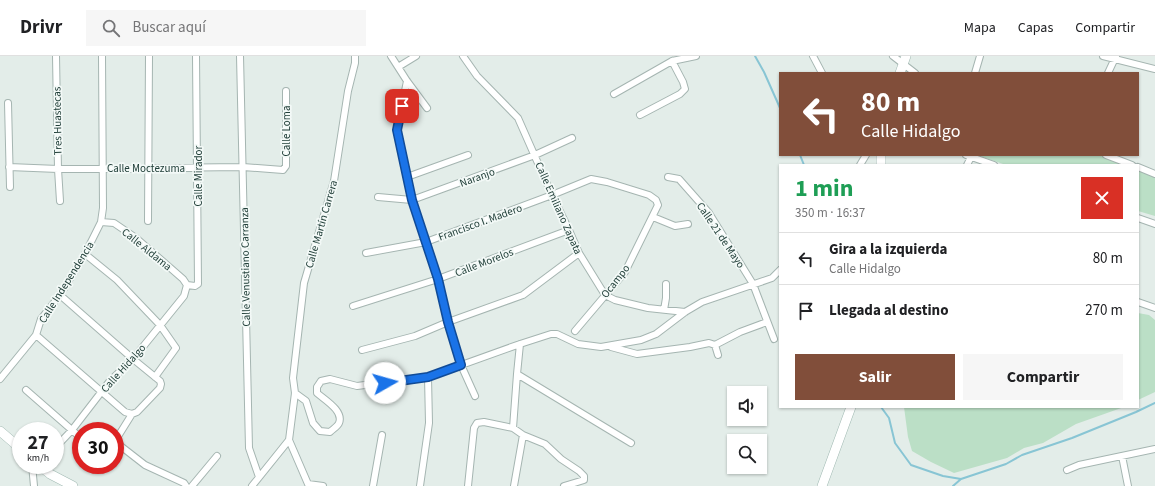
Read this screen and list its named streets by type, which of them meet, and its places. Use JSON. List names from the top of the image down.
{
  "streets": {
    "street": [
      "Tres Huastecas",
      "Calle Loma",
      "Calle Moctezuma",
      "Calle Mirador",
      "Naranjo",
      "Calle Emiliano Zapata",
      "Francisco I. Madero",
      "Calle Martín Carrera",
      "Calle 21 de Mayo",
      "Calle Aldama",
      "Calle Morelos",
      "Calle Venustiano Carranza",
      "Ocampo",
      "Calle Independencia",
      "Calle Hidalgo"
    ]
  },
  "crossings": [
    ["Tres Huastecas", "Calle Moctezuma"],
    ["Calle Loma", "Calle Moctezuma"],
    ["Calle Moctezuma", "Calle Mirador"],
    ["Calle Moctezuma", "Calle Venustiano Carranza"],
    ["Calle Mirador", "Calle Aldama"],
    ["Calle Mirador", "Calle Hidalgo"],
    ["Naranjo", "Calle Emiliano Zapata"],
    ["Calle Emiliano Zapata", "Francisco I. Madero"],
    ["Calle Emiliano Zapata", "Calle Morelos"],
    ["Calle Emiliano Zapata", "Ocampo"],
    ["Francisco I. Madero", "Ocampo"],
    ["Calle Aldama", "Calle Independencia"],
    ["Calle Aldama", "Calle Hidalgo"]
  ],
  "page": {
    "header": "Drivr",
    "search": "Buscar aquí",
    "nav": ["Mapa", "Capas", "Compartir"],
    "turn": ["80 m", "Calle Hidalgo"],
    "heading": ["1 min", "350 m · 16:37"],
    "list": [
      {
        "name": "Gira a la izquierda",
        "note": "Calle Hidalgo",
        "value": "80 m"
      },
      {
        "name": "Llegada al destino",
        "value": "270 m"
      }
    ],
    "buttons": ["Salir", "Compartir"],
    "speed": "27 km/h",
    "limit": "30"
  }
}
